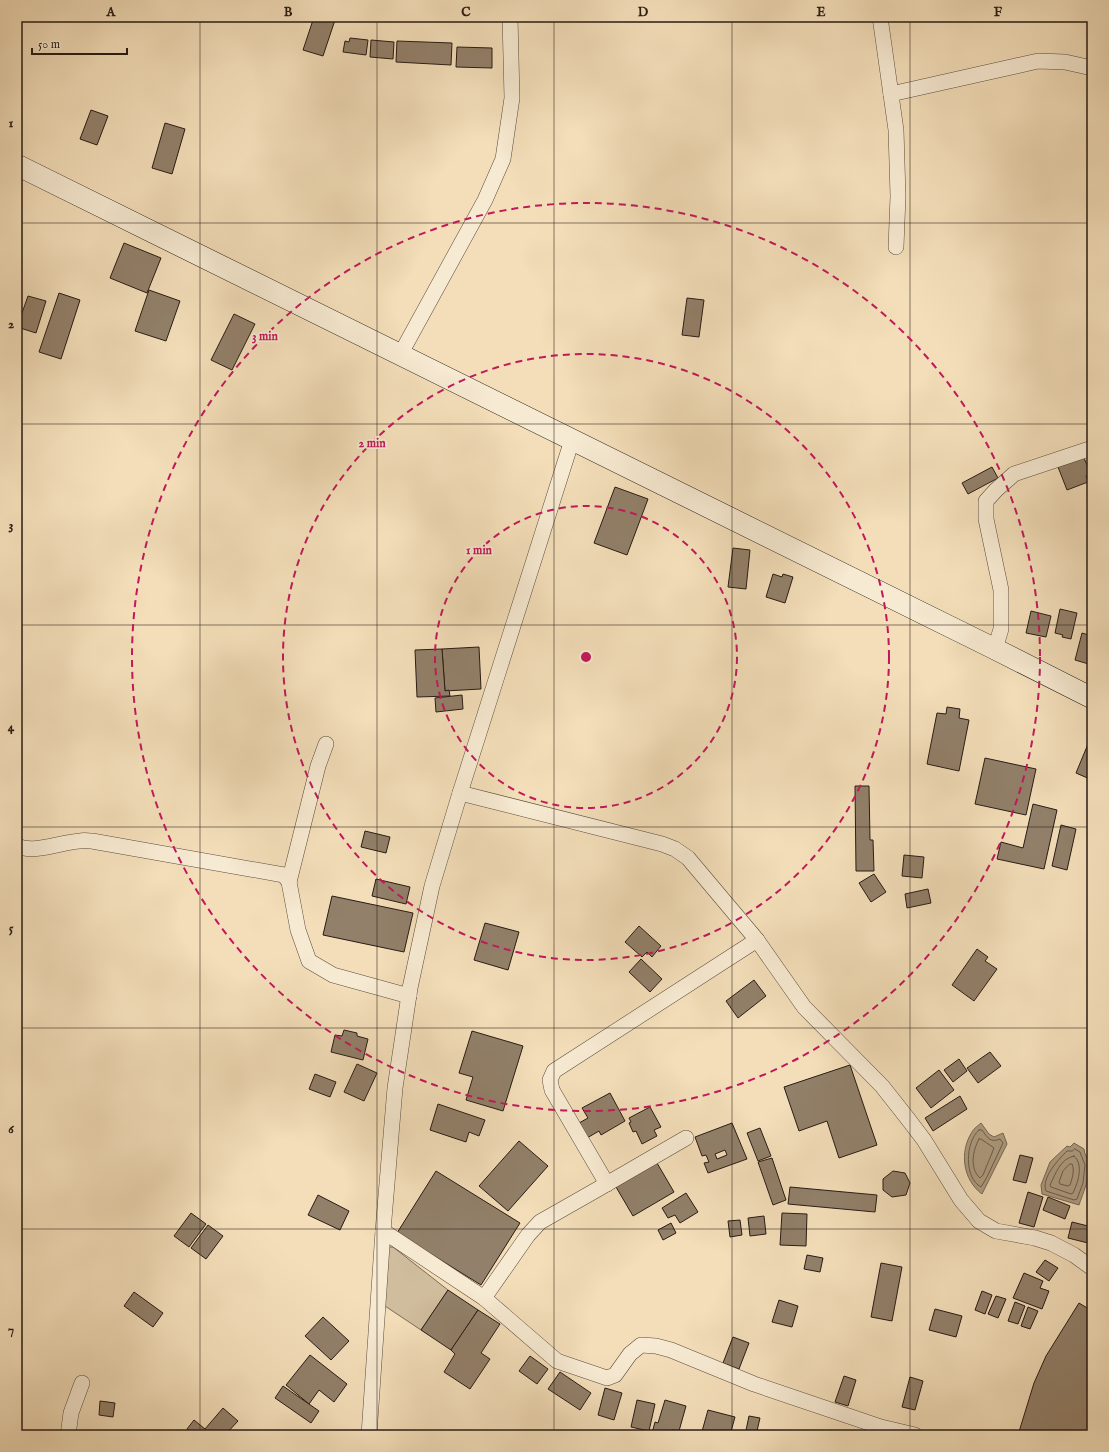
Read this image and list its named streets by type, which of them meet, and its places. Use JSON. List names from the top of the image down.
{
  "scale_bar": "50 m",
  "grid": {
    "columns": [
      "A",
      "B",
      "C",
      "D",
      "E",
      "F"
    ],
    "rows": [
      "1",
      "2",
      "3",
      "4",
      "5",
      "6",
      "7"
    ]
  },
  "rings": ["3 min", "2 min", "1 min"]
}
